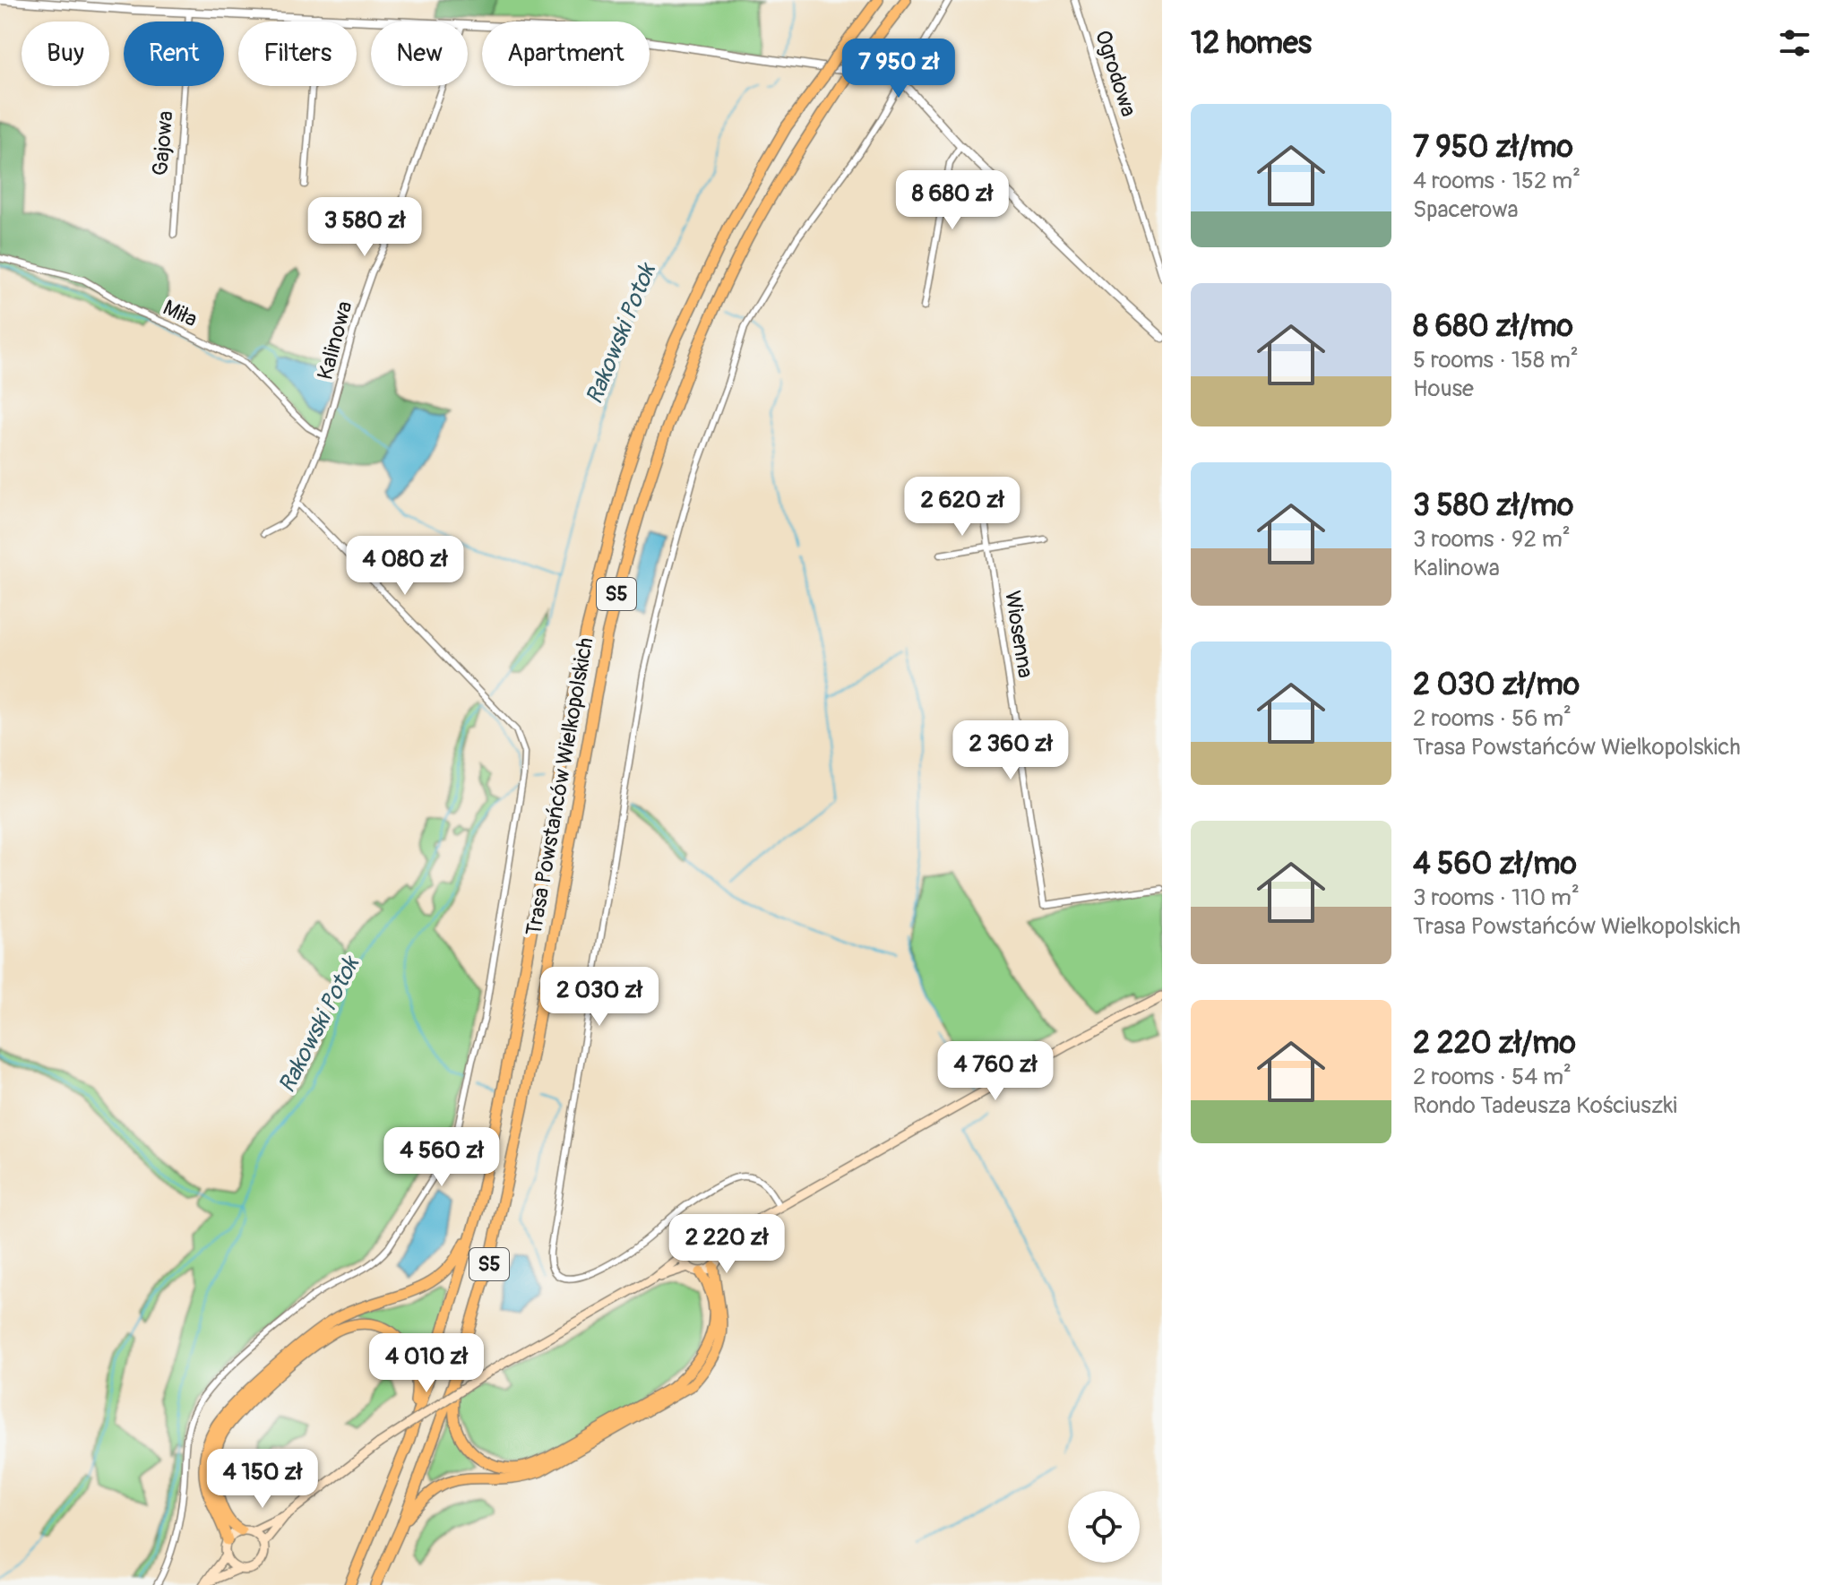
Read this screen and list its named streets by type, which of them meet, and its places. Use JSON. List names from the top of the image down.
{
  "streets": {
    "highway": ["S5", "Trasa Powstańców Wielkopolskich"],
    "street": [
      "Ogrodowa",
      "Gajowa",
      "Miła",
      "Kalinowa",
      "Wiosenna"
    ]
  },
  "crossings": [
    ["Miła", "Kalinowa"]
  ],
  "water": ["Rakowski Potok"],
  "page": {
    "heading": "12 homes",
    "chip": [
      "Buy",
      "Rent",
      "Filters",
      "New",
      "Apartment"
    ],
    "price": [
      "7 950 zł",
      "8 680 zł",
      "3 580 zł",
      "2 620 zł",
      "4 080 zł",
      "2 360 zł",
      "2 030 zł",
      "4 760 zł",
      "4 560 zł",
      "2 220 zł",
      "4 010 zł",
      "4 150 zł"
    ],
    "list": [
      {
        "name": "7 950 zł/mo",
        "note": "4 rooms · 152 m² · Spacerowa"
      },
      {
        "name": "8 680 zł/mo",
        "note": "5 rooms · 158 m² · House"
      },
      {
        "name": "3 580 zł/mo",
        "note": "3 rooms · 92 m² · Kalinowa"
      },
      {
        "name": "2 030 zł/mo",
        "note": "2 rooms · 56 m² · Trasa Powstańców Wielkopolskich"
      },
      {
        "name": "4 560 zł/mo",
        "note": "3 rooms · 110 m² · Trasa Powstańców Wielkopolskich"
      },
      {
        "name": "2 220 zł/mo",
        "note": "2 rooms · 54 m² · Rondo Tadeusza Kościuszki"
      }
    ]
  }
}
